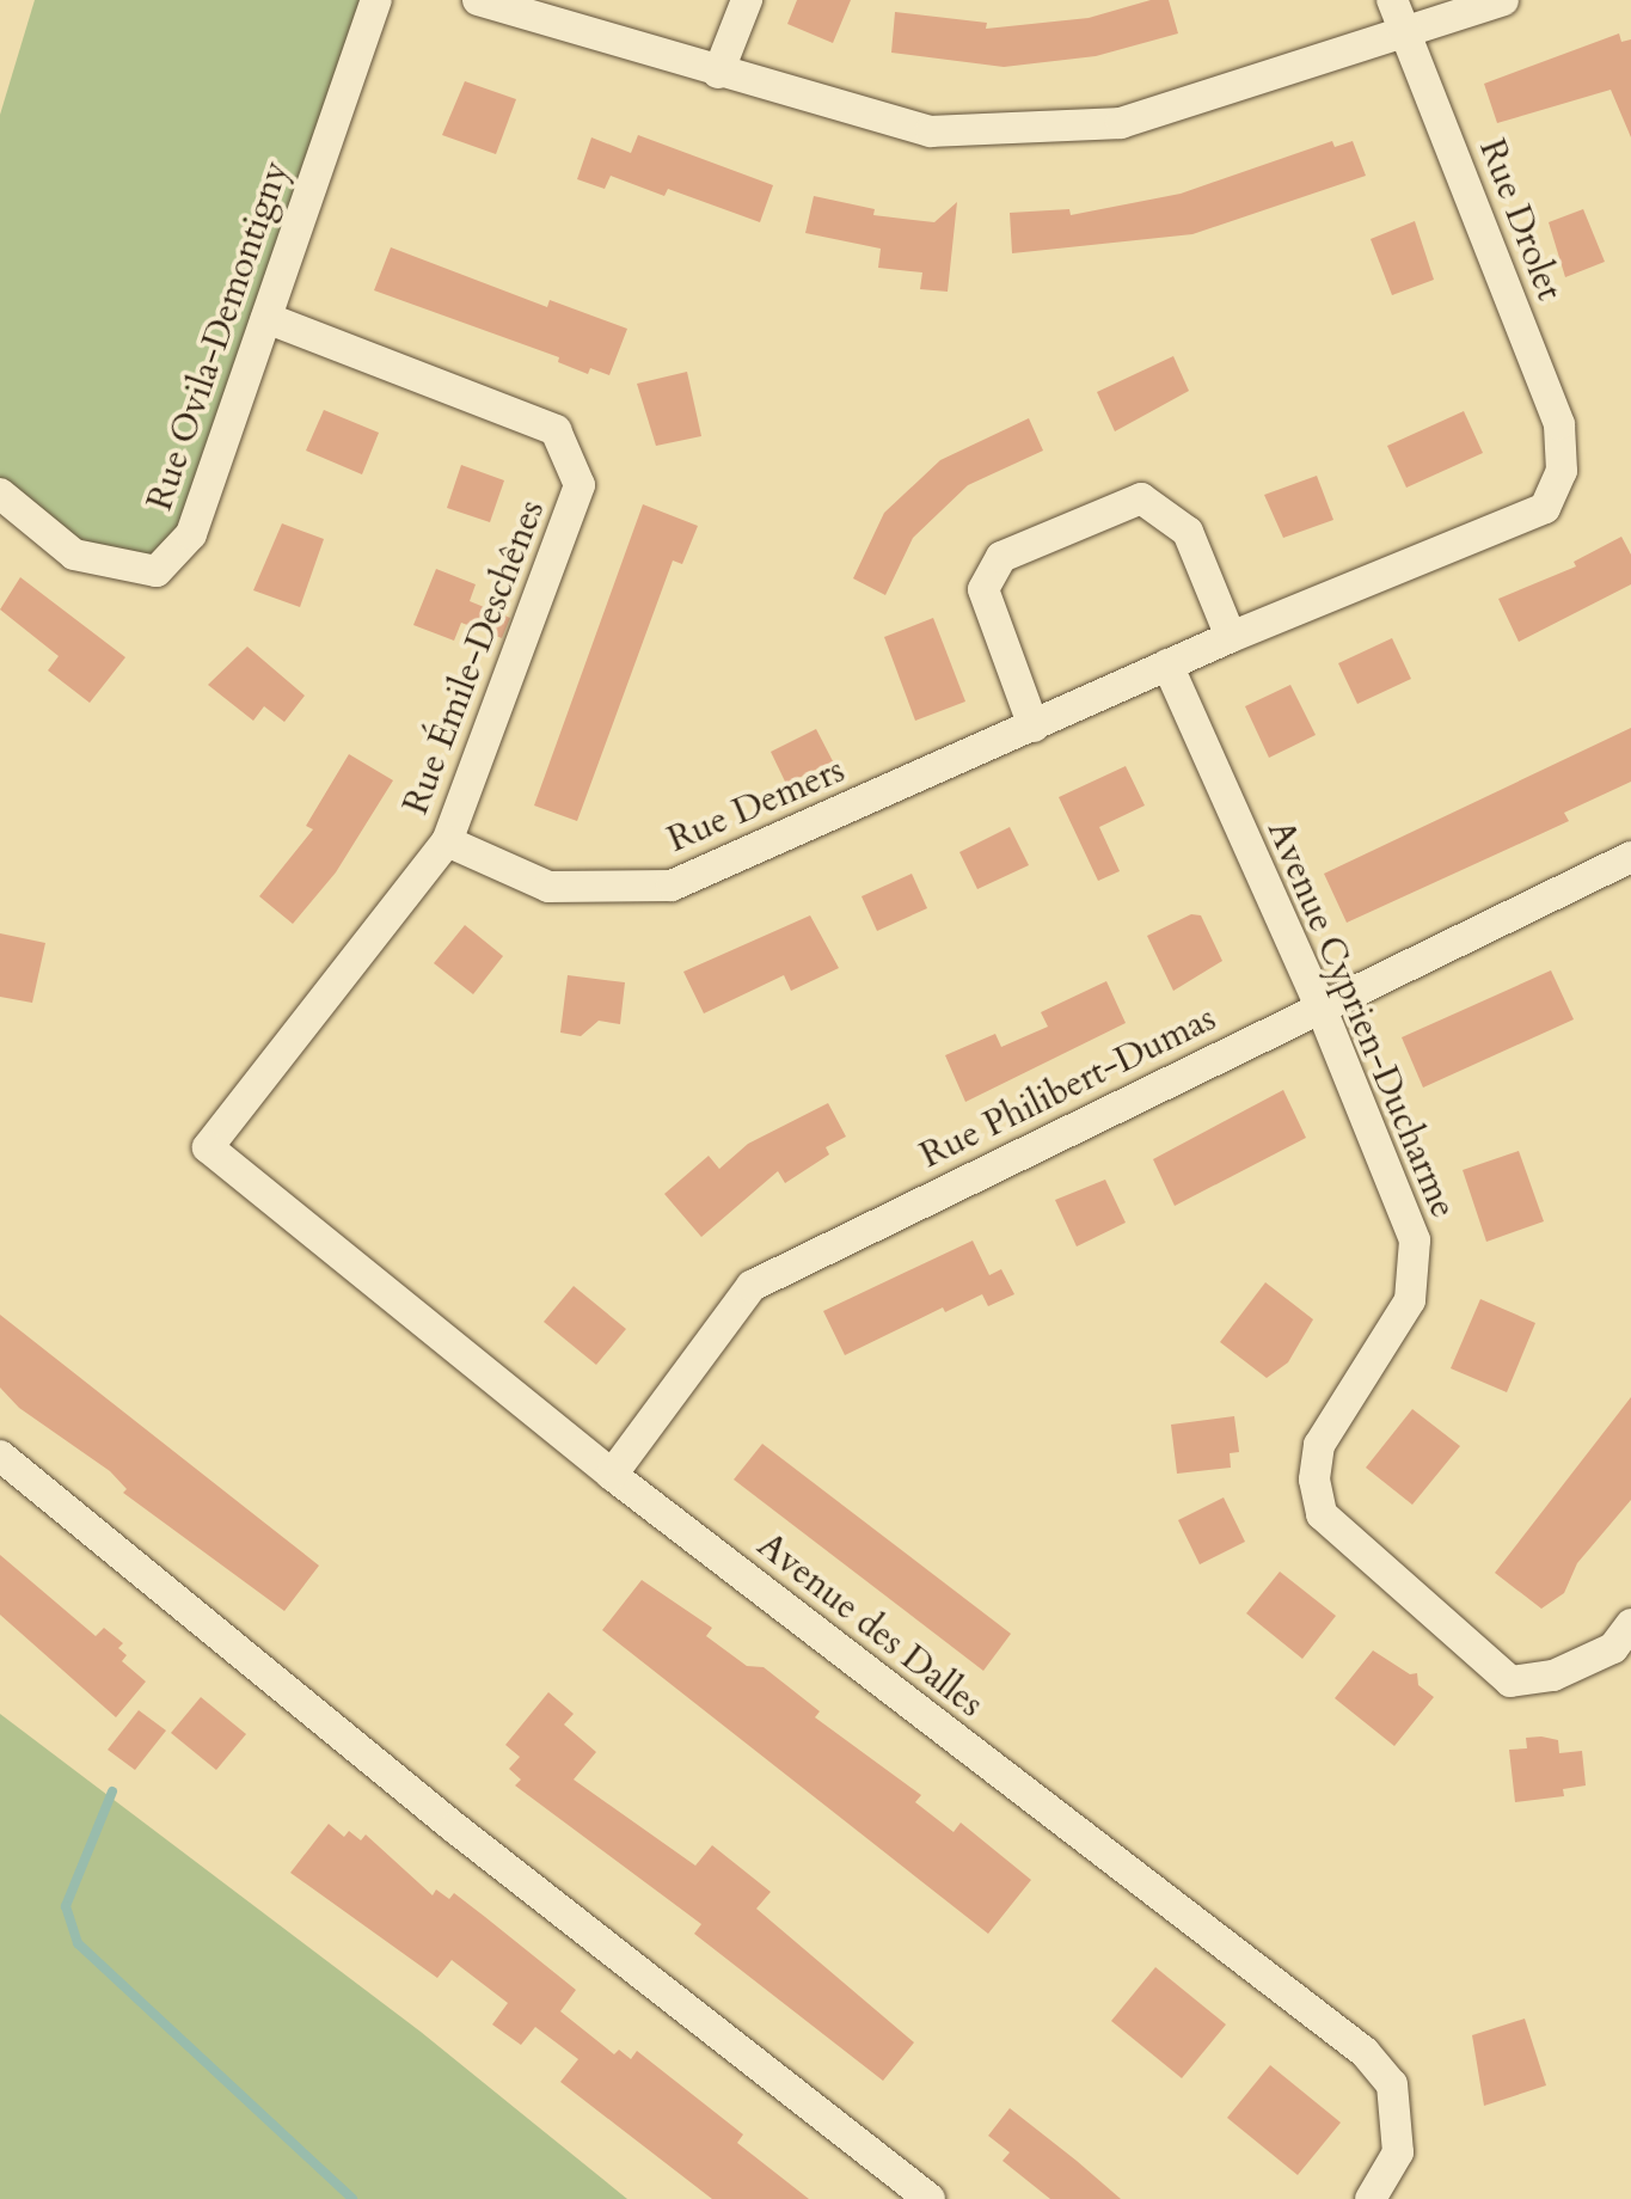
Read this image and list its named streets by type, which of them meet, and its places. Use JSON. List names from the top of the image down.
{
  "streets": {
    "street": [
      "Rue Drolet",
      "Rue Ovila-Demontigny",
      "Rue Émile-Deschênes",
      "Rue Demers",
      "Avenue Cyprien-Ducharme",
      "Rue Philibert-Dumas",
      "Avenue des Dalles"
    ]
  },
  "crossings": [
    ["Rue Drolet", "Rue Demers"],
    ["Rue Ovila-Demontigny", "Rue Émile-Deschênes"],
    ["Rue Émile-Deschênes", "Rue Demers"],
    ["Rue Émile-Deschênes", "Avenue des Dalles"],
    ["Rue Demers", "Avenue Cyprien-Ducharme"],
    ["Avenue Cyprien-Ducharme", "Rue Philibert-Dumas"],
    ["Rue Philibert-Dumas", "Avenue des Dalles"]
  ]
}
